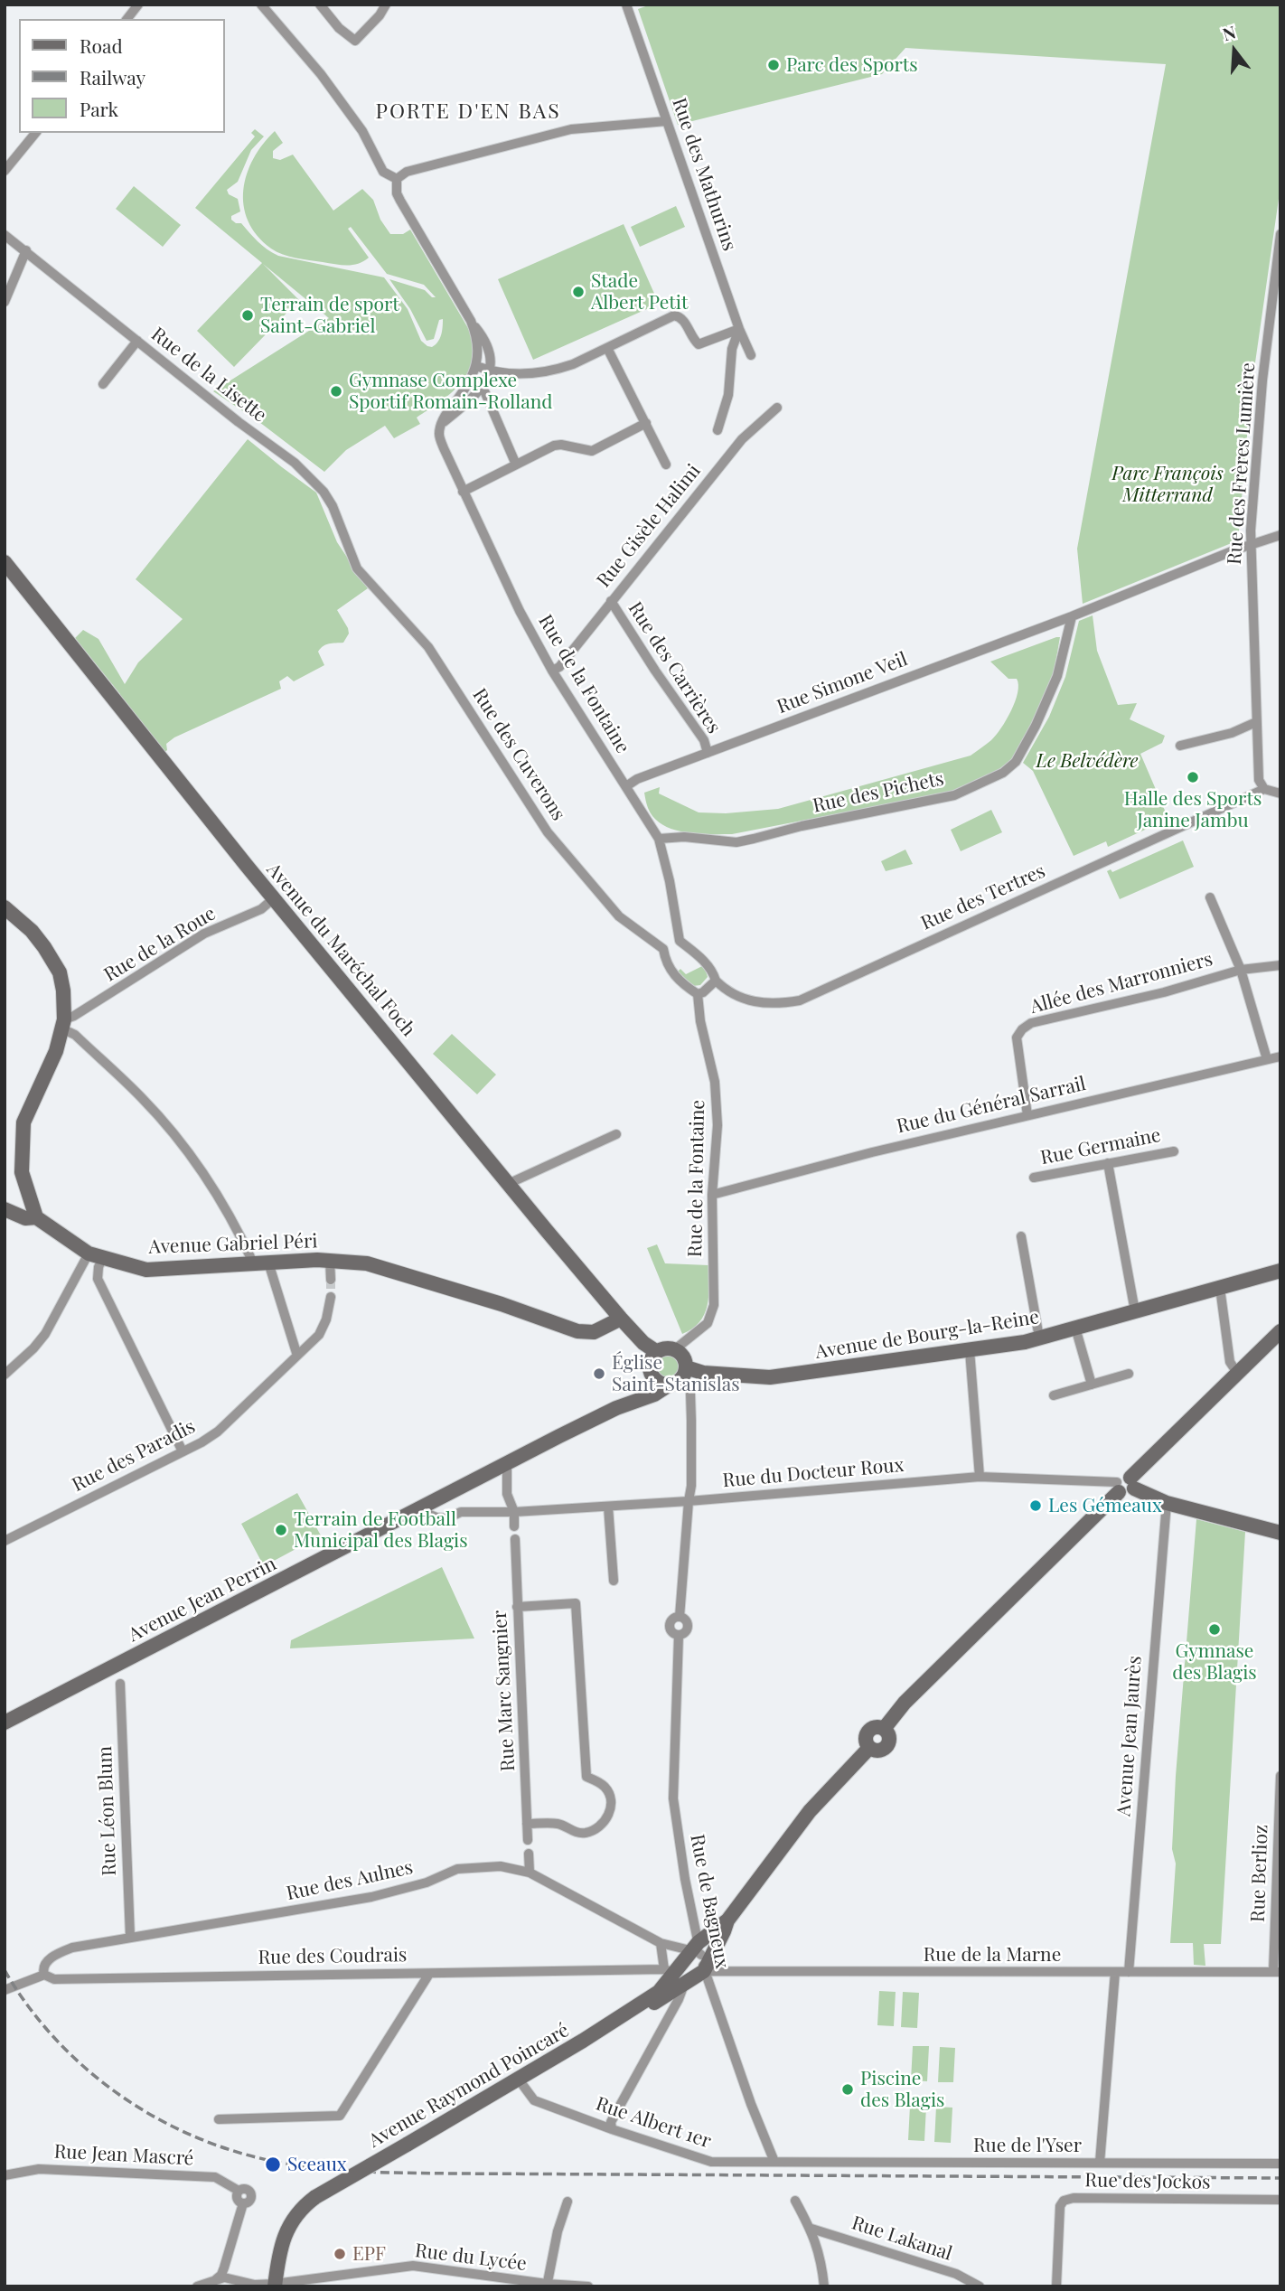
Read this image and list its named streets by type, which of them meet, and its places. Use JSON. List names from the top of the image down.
{
  "streets": {
    "street": [
      "Rue des Mathurins",
      "Rue de la Lisette",
      "Rue des Frères Lumière",
      "Rue Gisèle Halimi",
      "Rue des Carrières",
      "Rue Simone Veil",
      "Rue de la Fontaine",
      "Rue des Cuverons",
      "Rue des Pichets",
      "Rue des Tertres",
      "Rue de la Roue",
      "Avenue du Maréchal Foch",
      "Allée des Marronniers",
      "Rue du Général Sarrail",
      "Rue Germaine",
      "Avenue Gabriel Péri",
      "Avenue de Bourg-la-Reine",
      "Rue des Paradis",
      "Rue du Docteur Roux",
      "Avenue Jean Perrin",
      "Rue Marc Sangnier",
      "Avenue Jean Jaurès",
      "Rue Léon Blum",
      "Rue Berlioz",
      "Rue des Aulnes",
      "Rue de Bagneux",
      "Rue de la Marne",
      "Rue des Coudrais",
      "Avenue Raymond Poincaré",
      "Rue Albert 1er",
      "Rue de l'Yser",
      "Rue Jean Mascré",
      "Rue des Jockos",
      "Rue Lakanal",
      "Rue du Lycée"
    ]
  },
  "crossings": [
    ["Rue de la Lisette", "Rue des Cuverons"],
    ["Rue des Frères Lumière", "Rue des Tertres"],
    ["Rue Gisèle Halimi", "Rue des Carrières"],
    ["Rue Gisèle Halimi", "Rue de la Fontaine"],
    ["Rue des Carrières", "Rue Simone Veil"],
    ["Rue Simone Veil", "Rue de la Fontaine"],
    ["Rue Simone Veil", "Rue des Pichets"],
    ["Rue de la Fontaine", "Rue des Pichets"],
    ["Rue de la Fontaine", "Rue des Tertres"],
    ["Rue de la Fontaine", "Avenue du Maréchal Foch"],
    ["Rue de la Fontaine", "Rue du Général Sarrail"],
    ["Rue de la Fontaine", "Avenue de Bourg-la-Reine"],
    ["Rue de la Fontaine", "Avenue Jean Perrin"],
    ["Rue de la Fontaine", "Rue de Bagneux"],
    ["Rue de la Roue", "Avenue du Maréchal Foch"],
    ["Avenue du Maréchal Foch", "Avenue Gabriel Péri"],
    ["Avenue du Maréchal Foch", "Avenue de Bourg-la-Reine"],
    ["Avenue du Maréchal Foch", "Avenue Jean Perrin"],
    ["Avenue du Maréchal Foch", "Rue de Bagneux"],
    ["Allée des Marronniers", "Rue du Général Sarrail"],
    ["Avenue de Bourg-la-Reine", "Avenue Jean Perrin"],
    ["Avenue de Bourg-la-Reine", "Rue de Bagneux"],
    ["Rue du Docteur Roux", "Rue de Bagneux"],
    ["Avenue Jean Perrin", "Rue de Bagneux"],
    ["Avenue Jean Jaurès", "Rue de la Marne"],
    ["Rue Léon Blum", "Rue des Aulnes"],
    ["Rue Berlioz", "Rue de la Marne"],
    ["Rue des Aulnes", "Rue de Bagneux"],
    ["Rue des Aulnes", "Rue des Coudrais"],
    ["Rue des Aulnes", "Avenue Raymond Poincaré"],
    ["Rue de Bagneux", "Rue de la Marne"],
    ["Rue de Bagneux", "Avenue Raymond Poincaré"],
    ["Rue de Bagneux", "Rue Albert 1er"],
    ["Rue de Bagneux", "Rue de l'Yser"],
    ["Rue de la Marne", "Avenue Raymond Poincaré"],
    ["Rue des Coudrais", "Avenue Raymond Poincaré"],
    ["Avenue Raymond Poincaré", "Rue Albert 1er"],
    ["Avenue Raymond Poincaré", "Rue du Lycée"],
    ["Rue Albert 1er", "Rue de l'Yser"],
    ["Rue Jean Mascré", "Rue du Lycée"]
  ],
  "districts": ["PORTE D'EN BAS"],
  "parks": ["Parc François Mitterrand", "Le Belvédère"],
  "places": [
    "Parc des Sports",
    "Stade Albert Petit",
    "Terrain de sport Saint-Gabriel",
    "Gymnase Complexe Sportif Romain-Rolland",
    "Halle des Sports Janine Jambu",
    "Église Saint-Stanislas",
    "Les Gémeaux",
    "Terrain de Football Municipal des Blagis",
    "Gymnase des Blagis",
    "Piscine des Blagis",
    "Sceaux",
    "EPF"
  ],
  "legend": ["Road", "Railway", "Park"],
  "north": "top"
}
